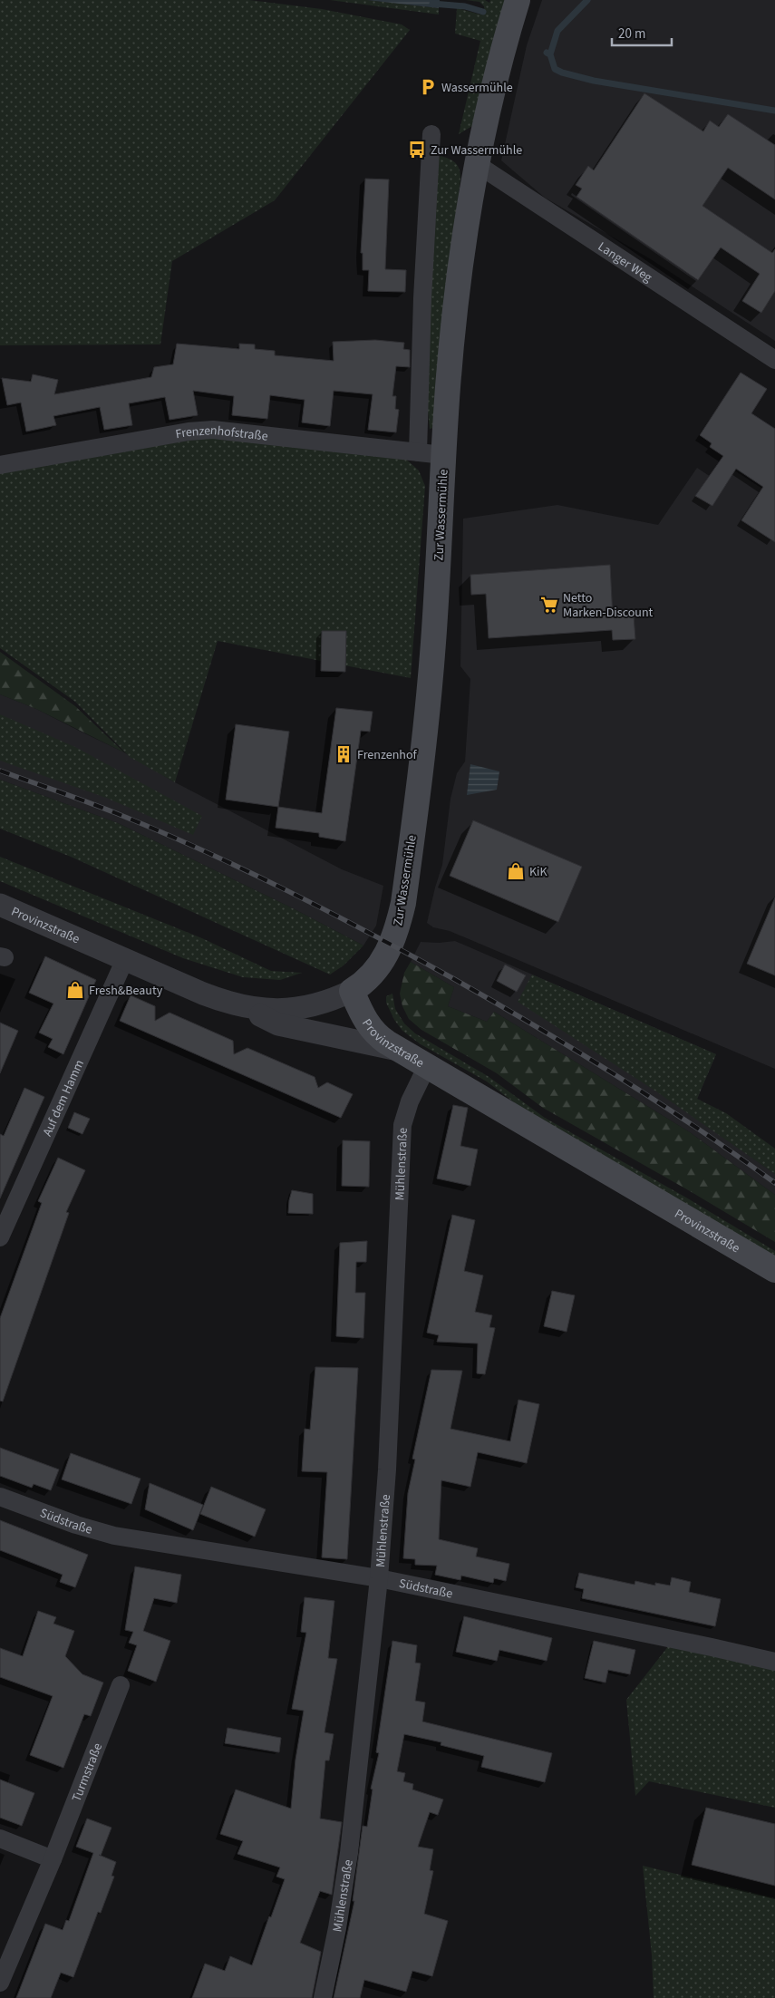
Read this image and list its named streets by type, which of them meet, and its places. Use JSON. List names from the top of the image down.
{
  "streets": {
    "main road": ["Zur Wassermühle", "Provinzstraße"],
    "street": [
      "Langer Weg",
      "Frenzenhofstraße",
      "Auf dem Hamm",
      "Mühlenstraße",
      "Südstraße",
      "Turmstraße"
    ]
  },
  "crossings": [
    ["Langer Weg", "Zur Wassermühle"],
    ["Frenzenhofstraße", "Zur Wassermühle"],
    ["Zur Wassermühle", "Provinzstraße"],
    ["Provinzstraße", "Auf dem Hamm"],
    ["Provinzstraße", "Mühlenstraße"],
    ["Mühlenstraße", "Südstraße"]
  ],
  "places": {
    "parking": ["Wassermühle"],
    "bus stop": ["Zur Wassermühle"],
    "supermarket": ["Netto Marken-Discount"],
    "building": ["Frenzenhof"],
    "shop": ["KiK", "Fresh&Beauty"]
  },
  "scale_bar": "20 m"
}
